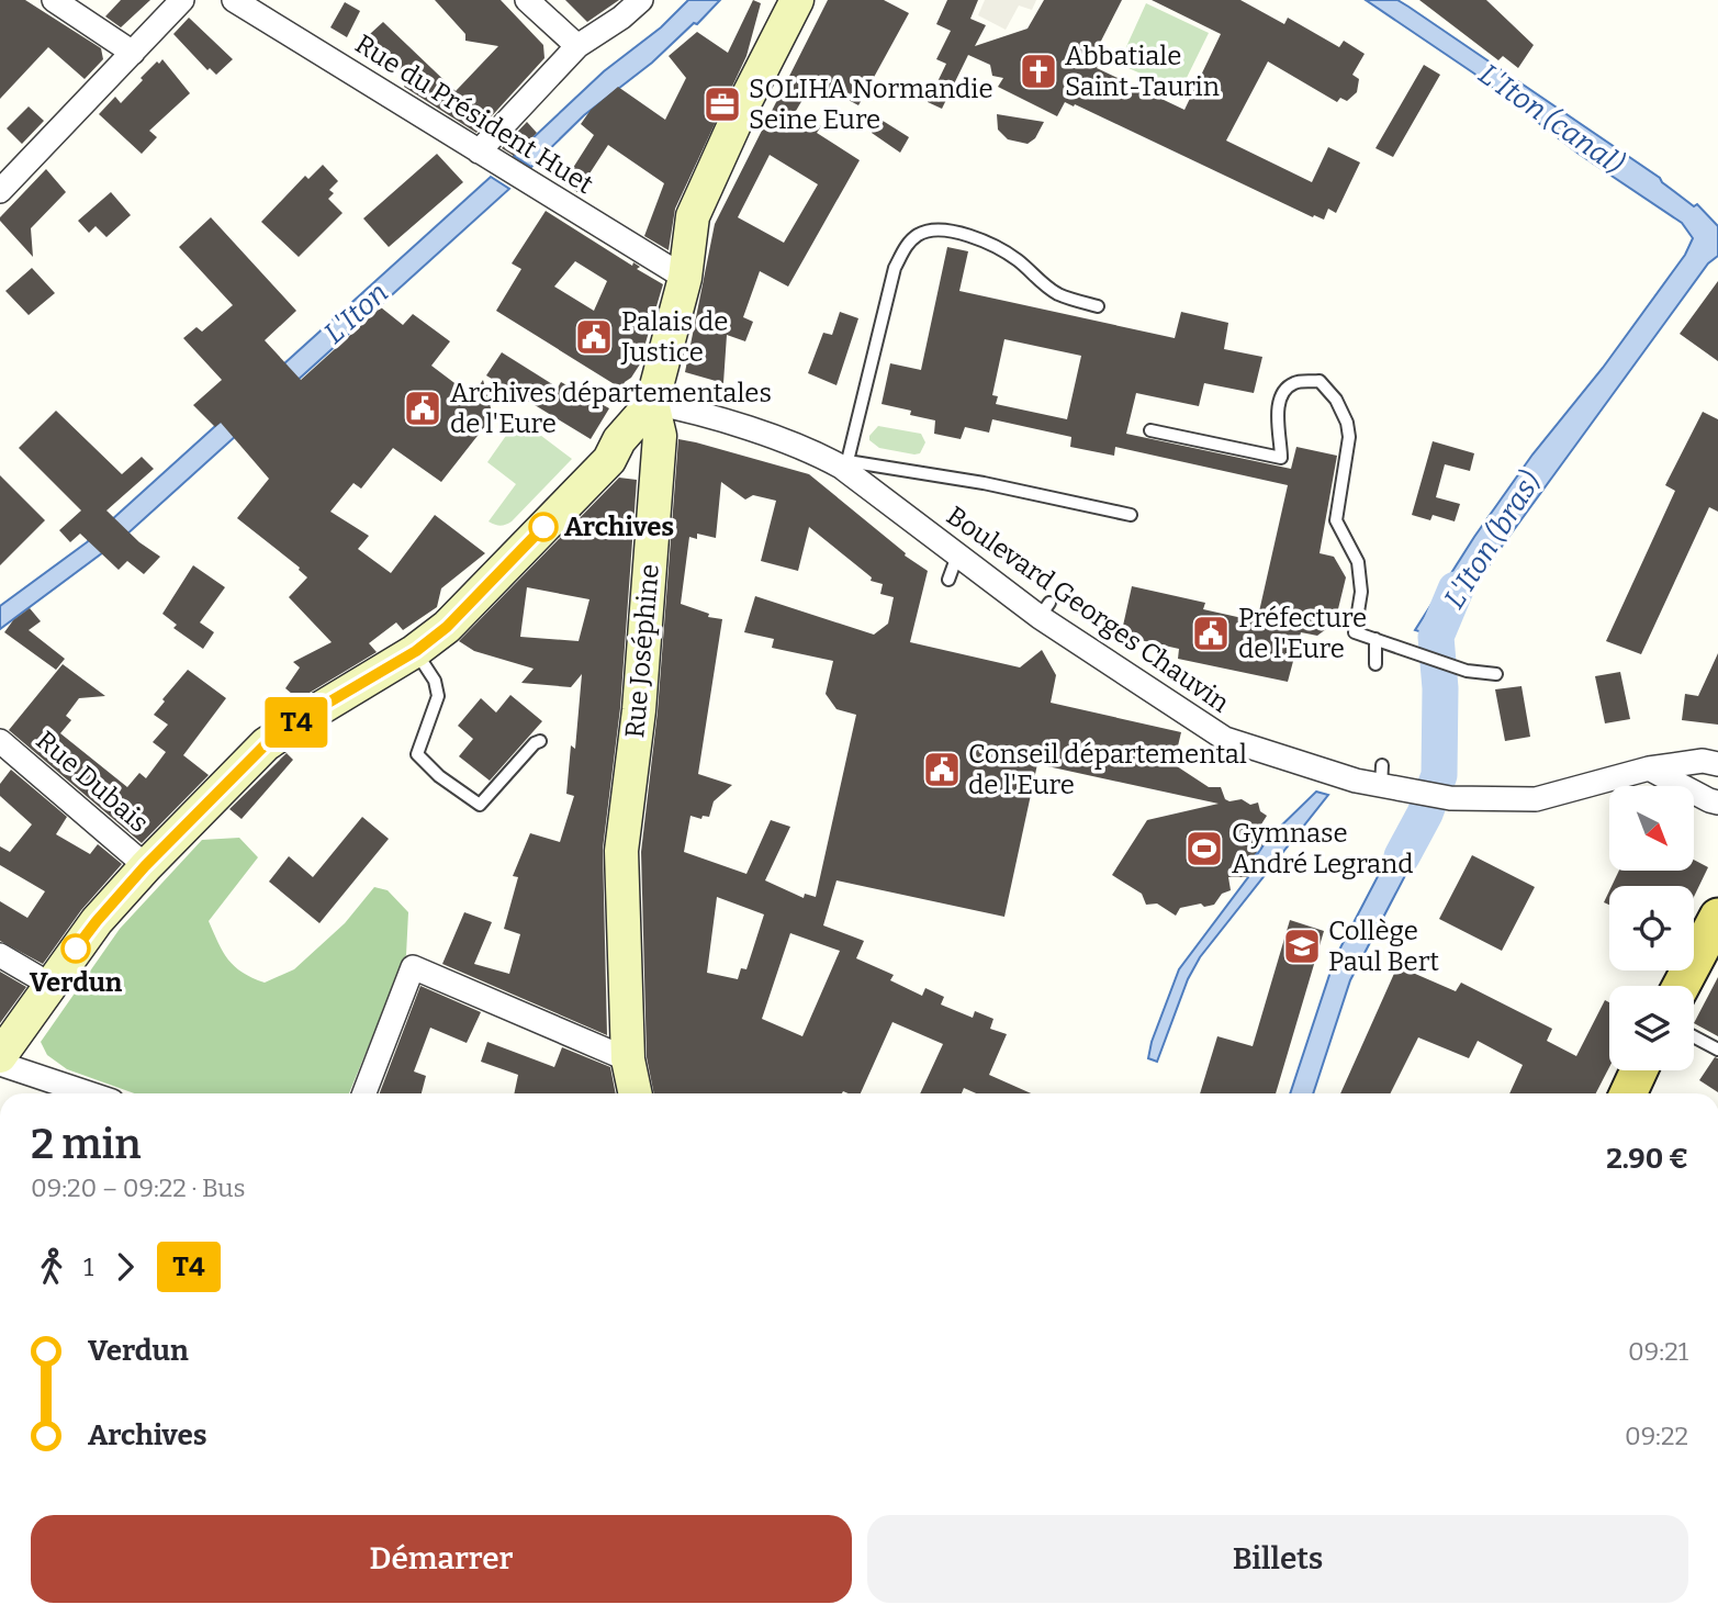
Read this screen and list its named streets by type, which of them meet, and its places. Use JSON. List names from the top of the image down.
{
  "streets": {
    "main road": ["Rue Joséphine"],
    "street": ["Rue du Président Huet", "Boulevard Georges Chauvin", "Rue Dubais"]
  },
  "crossings": [
    ["Rue du Président Huet", "Rue Joséphine"],
    ["Boulevard Georges Chauvin", "Rue Joséphine"]
  ],
  "water": ["L'Iton (canal)", "L'Iton", "L'Iton (bras)"],
  "places": {
    "church": ["Abbatiale Saint-Taurin"],
    "office": ["SOLIHA Normandie Seine Eure"],
    "public building": [
      "Palais de Justice",
      "Archives départementales de l'Eure",
      "Préfecture de l'Eure",
      "Conseil départemental de l'Eure"
    ],
    "other": ["Archives", "Verdun"],
    "sports": ["Gymnase André Legrand"],
    "school or university": ["Collège Paul Bert"]
  },
  "lines": ["bus line T4"],
  "north": "bottom right",
  "page": {
    "on_map": "T4",
    "heading": ["2 min", "09:20 – 09:22 · Bus", "2.90 €"],
    "legs": ["1", "T4"],
    "list": [
      {
        "name": "Verdun",
        "value": "09:21"
      },
      {
        "name": "Archives",
        "value": "09:22"
      }
    ],
    "buttons": ["Démarrer", "Billets"]
  }
}
